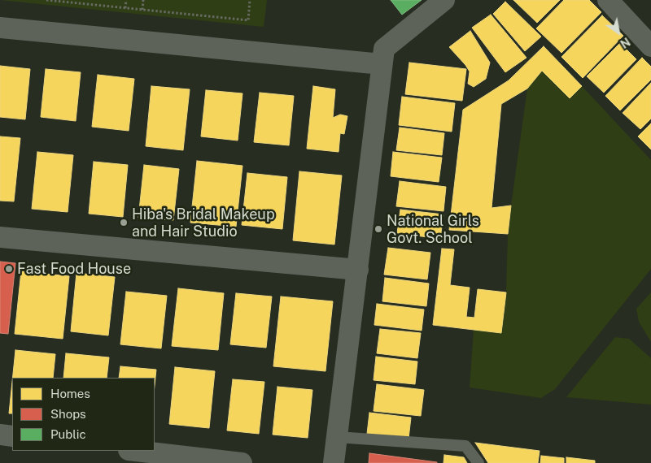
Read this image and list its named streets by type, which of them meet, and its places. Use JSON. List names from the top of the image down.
{
  "places": ["Hiba's Bridal Makeup and Hair Studio", "National Girls Govt. School", "Fast Food House"],
  "legend": ["Homes", "Shops", "Public"],
  "north": "bottom right"
}
